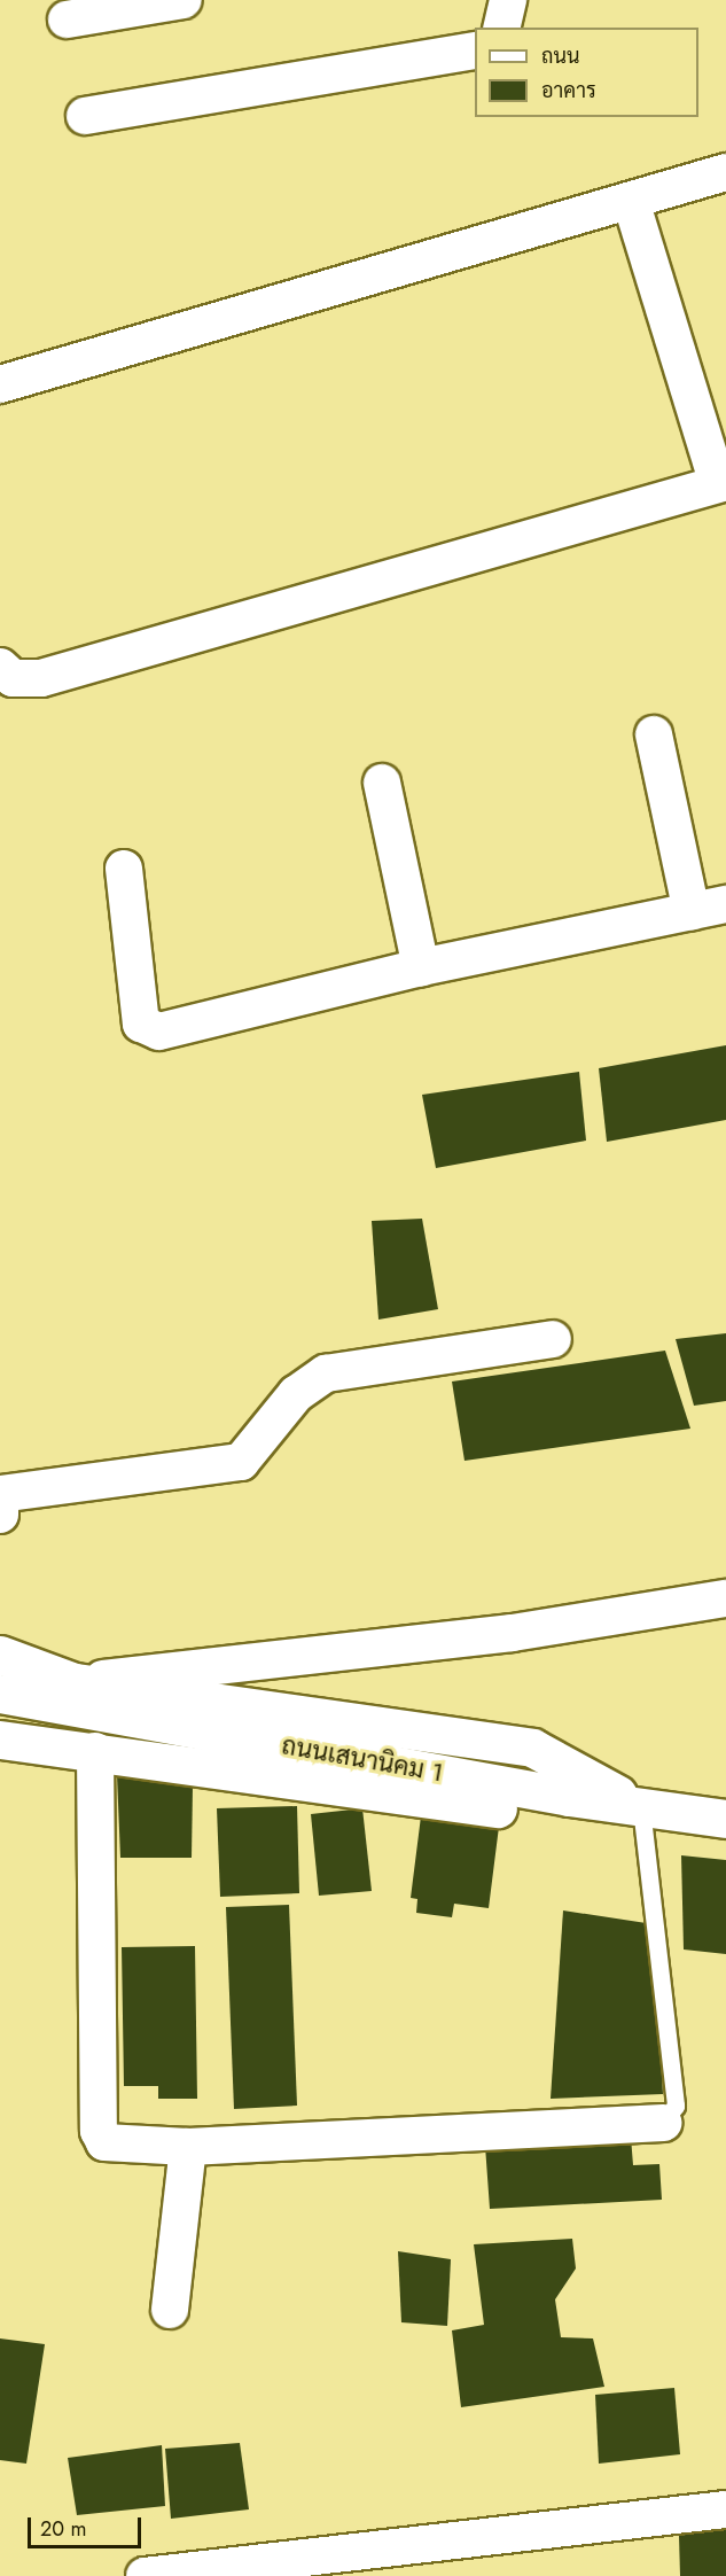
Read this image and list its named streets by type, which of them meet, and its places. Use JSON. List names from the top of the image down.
{
  "streets": {
    "street": ["ถนนเสนานิคม 1"]
  },
  "legend": ["ถนน", "อาคาร"],
  "scale_bar": "20 m"
}
